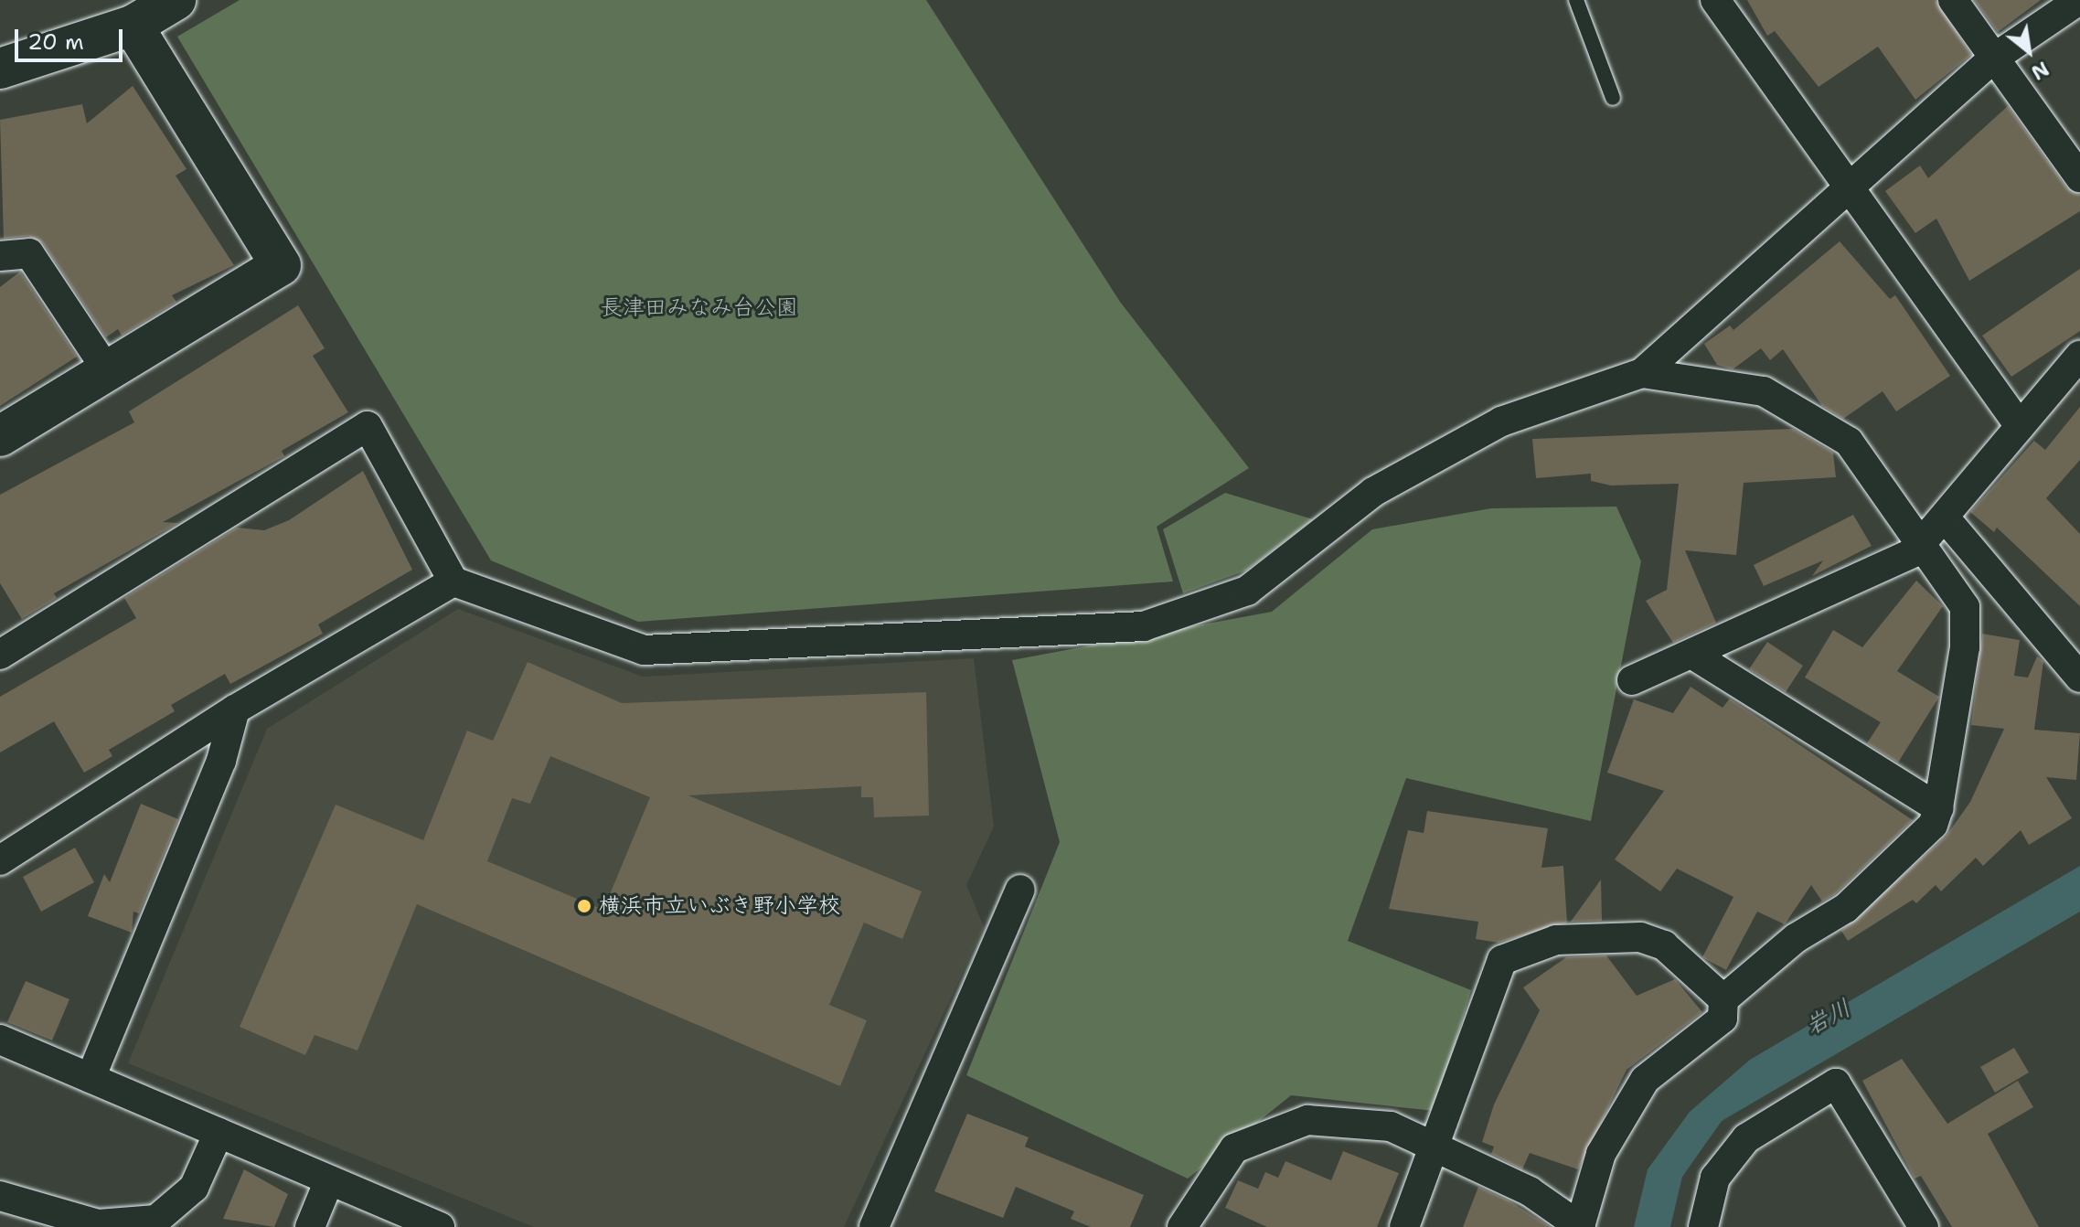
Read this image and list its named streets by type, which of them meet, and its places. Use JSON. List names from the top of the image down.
{
  "water": ["岩川"],
  "parks": ["長津田みなみ台公園"],
  "places": ["横浜市立いぶき野小学校"],
  "scale_bar": "20 m",
  "north": "bottom right"
}
